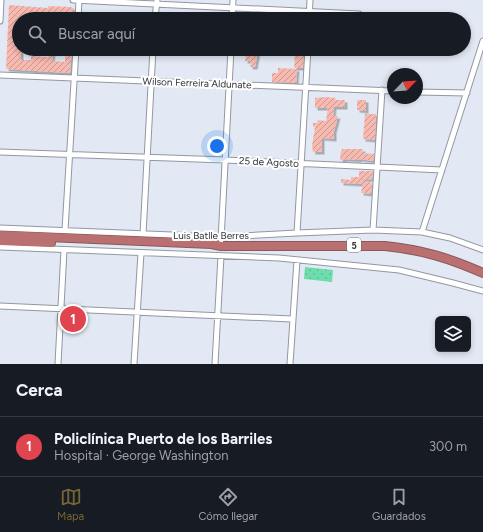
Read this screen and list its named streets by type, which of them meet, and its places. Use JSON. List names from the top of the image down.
{
  "streets": {
    "highway": ["5"],
    "street": ["Wilson Ferreira Aldunate", "25 de Agosto", "Luis Batlle Berres"]
  },
  "crossings": [
    ["Luis Batlle Berres", "5"]
  ],
  "north": "top right",
  "page": {
    "search": "Buscar aquí",
    "pins": "1",
    "heading": "Cerca",
    "list": [
      {
        "mark": "1",
        "name": "Policlínica Puerto de los Barriles",
        "note": "Hospital · George Washington",
        "value": "300 m"
      }
    ],
    "nav": ["Mapa", "Cómo llegar", "Guardados"]
  }
}
